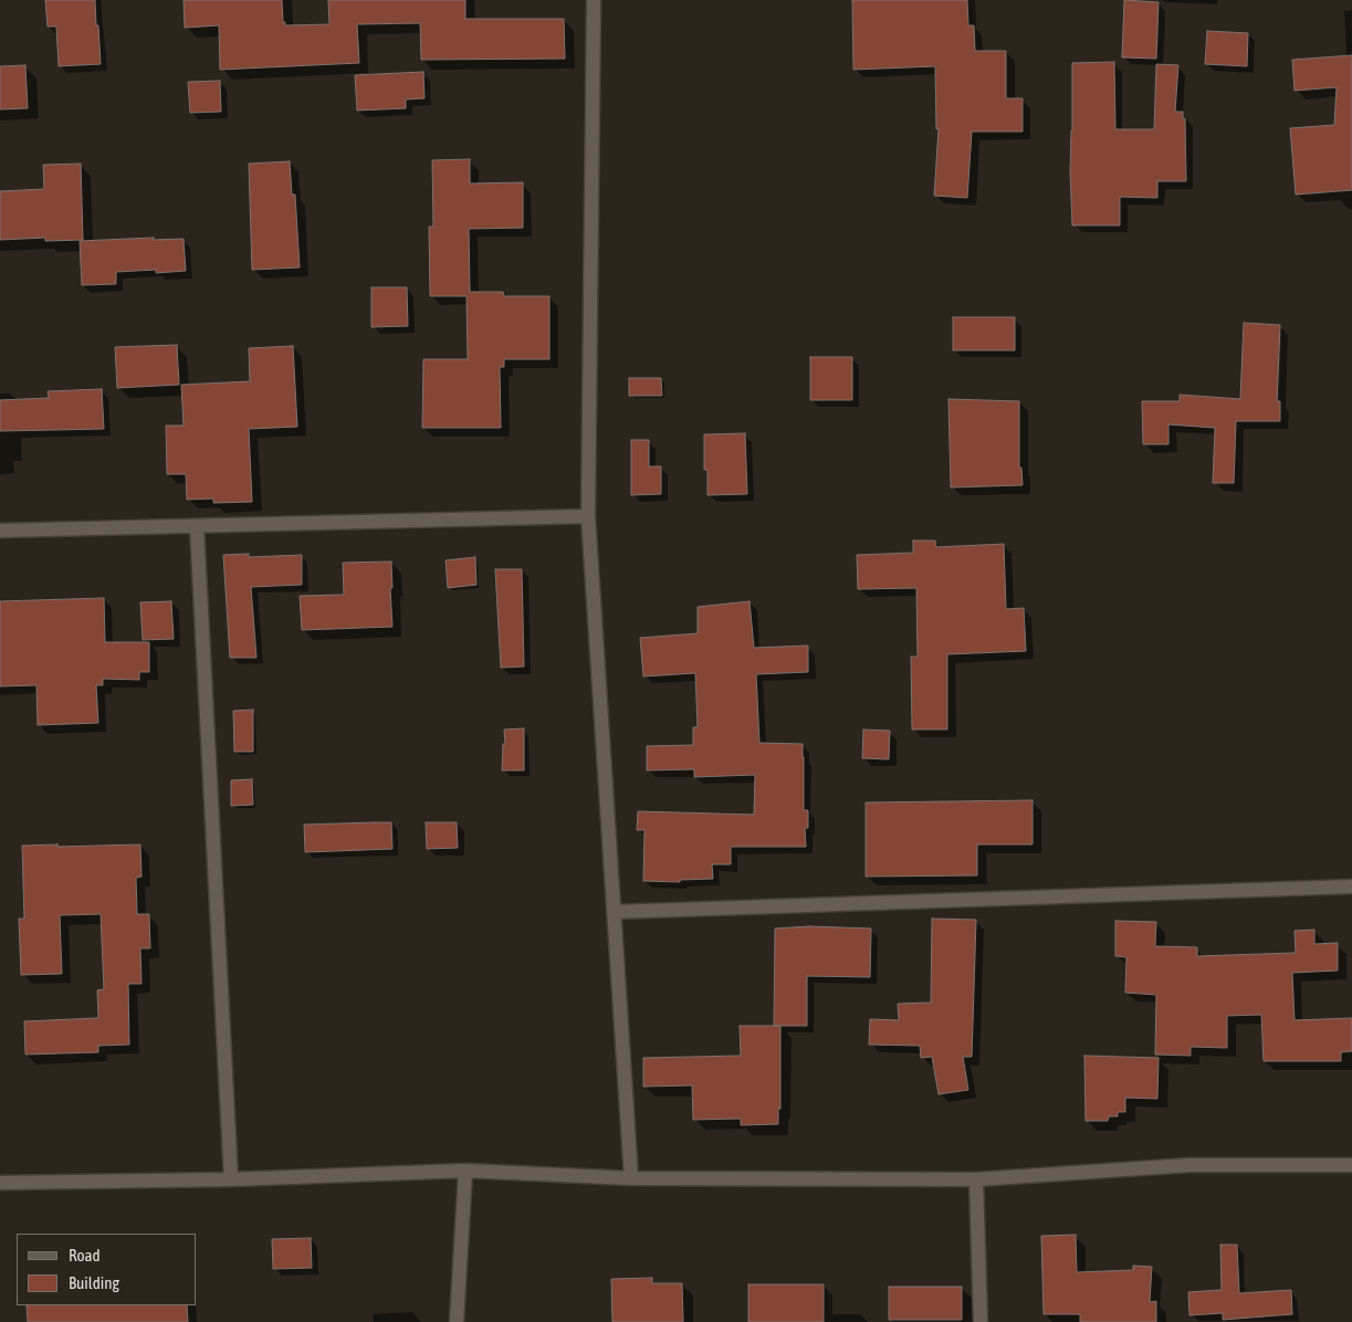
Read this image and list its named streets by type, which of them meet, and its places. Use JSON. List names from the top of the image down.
{
  "legend": ["Road", "Building"]
}
